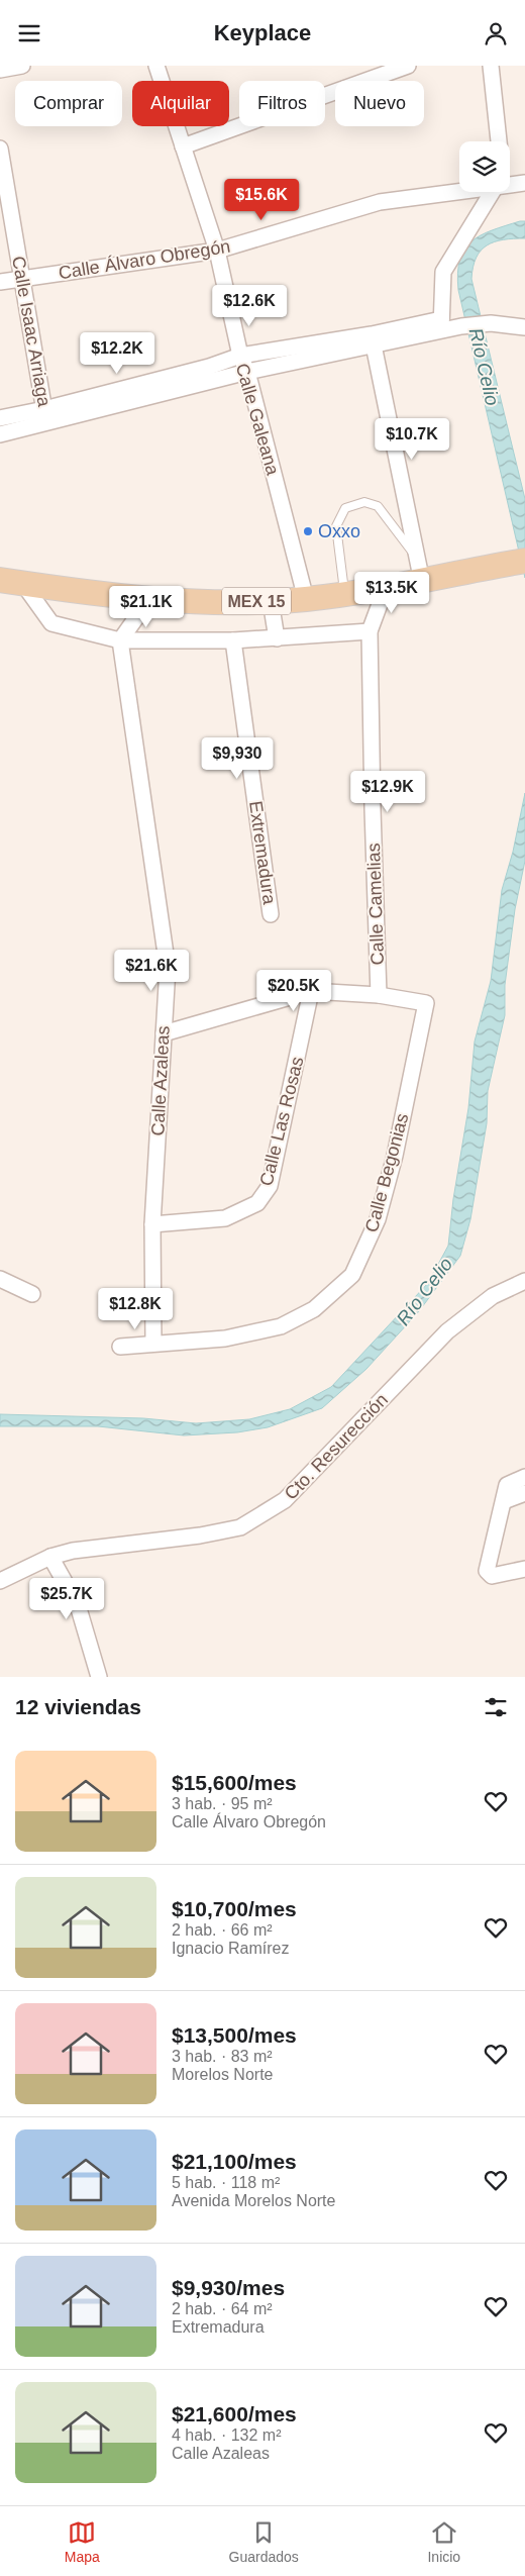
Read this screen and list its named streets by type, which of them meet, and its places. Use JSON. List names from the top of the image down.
{
  "streets": {
    "main road": ["MEX 15"],
    "street": [
      "Calle Álvaro Obregón",
      "Calle Isaac Arriaga",
      "Calle Galeana",
      "Extremadura",
      "Calle Camelias",
      "Calle Azaleas",
      "Calle Las Rosas",
      "Calle Begonias",
      "Cto. Resurección"
    ]
  },
  "crossings": [
    ["Calle Álvaro Obregón", "Calle Isaac Arriaga"],
    ["Calle Álvaro Obregón", "Calle Galeana"],
    ["Calle Galeana", "MEX 15"],
    ["Calle Camelias", "Calle Begonias"],
    ["Calle Azaleas", "Calle Las Rosas"],
    ["Calle Azaleas", "Calle Begonias"]
  ],
  "water": ["Río Celio"],
  "places": ["Oxxo"],
  "page": {
    "header": "Keyplace",
    "chip": [
      "Comprar",
      "Alquilar",
      "Filtros",
      "Nuevo"
    ],
    "price": [
      "$15.6K",
      "$12.6K",
      "$12.2K",
      "$10.7K",
      "$13.5K",
      "$21.1K",
      "$9,930",
      "$12.9K",
      "$21.6K",
      "$20.5K",
      "$12.8K",
      "$25.7K"
    ],
    "heading": "12 viviendas",
    "list": [
      {
        "name": "$15,600/mes",
        "note": "3 hab. · 95 m² · Calle Álvaro Obregón"
      },
      {
        "name": "$10,700/mes",
        "note": "2 hab. · 66 m² · Ignacio Ramírez"
      },
      {
        "name": "$13,500/mes",
        "note": "3 hab. · 83 m² · Morelos Norte"
      },
      {
        "name": "$21,100/mes",
        "note": "5 hab. · 118 m² · Avenida Morelos Norte"
      },
      {
        "name": "$9,930/mes",
        "note": "2 hab. · 64 m² · Extremadura"
      },
      {
        "name": "$21,600/mes",
        "note": "4 hab. · 132 m² · Calle Azaleas"
      }
    ],
    "tabs": ["Mapa", "Guardados", "Inicio"]
  }
}
